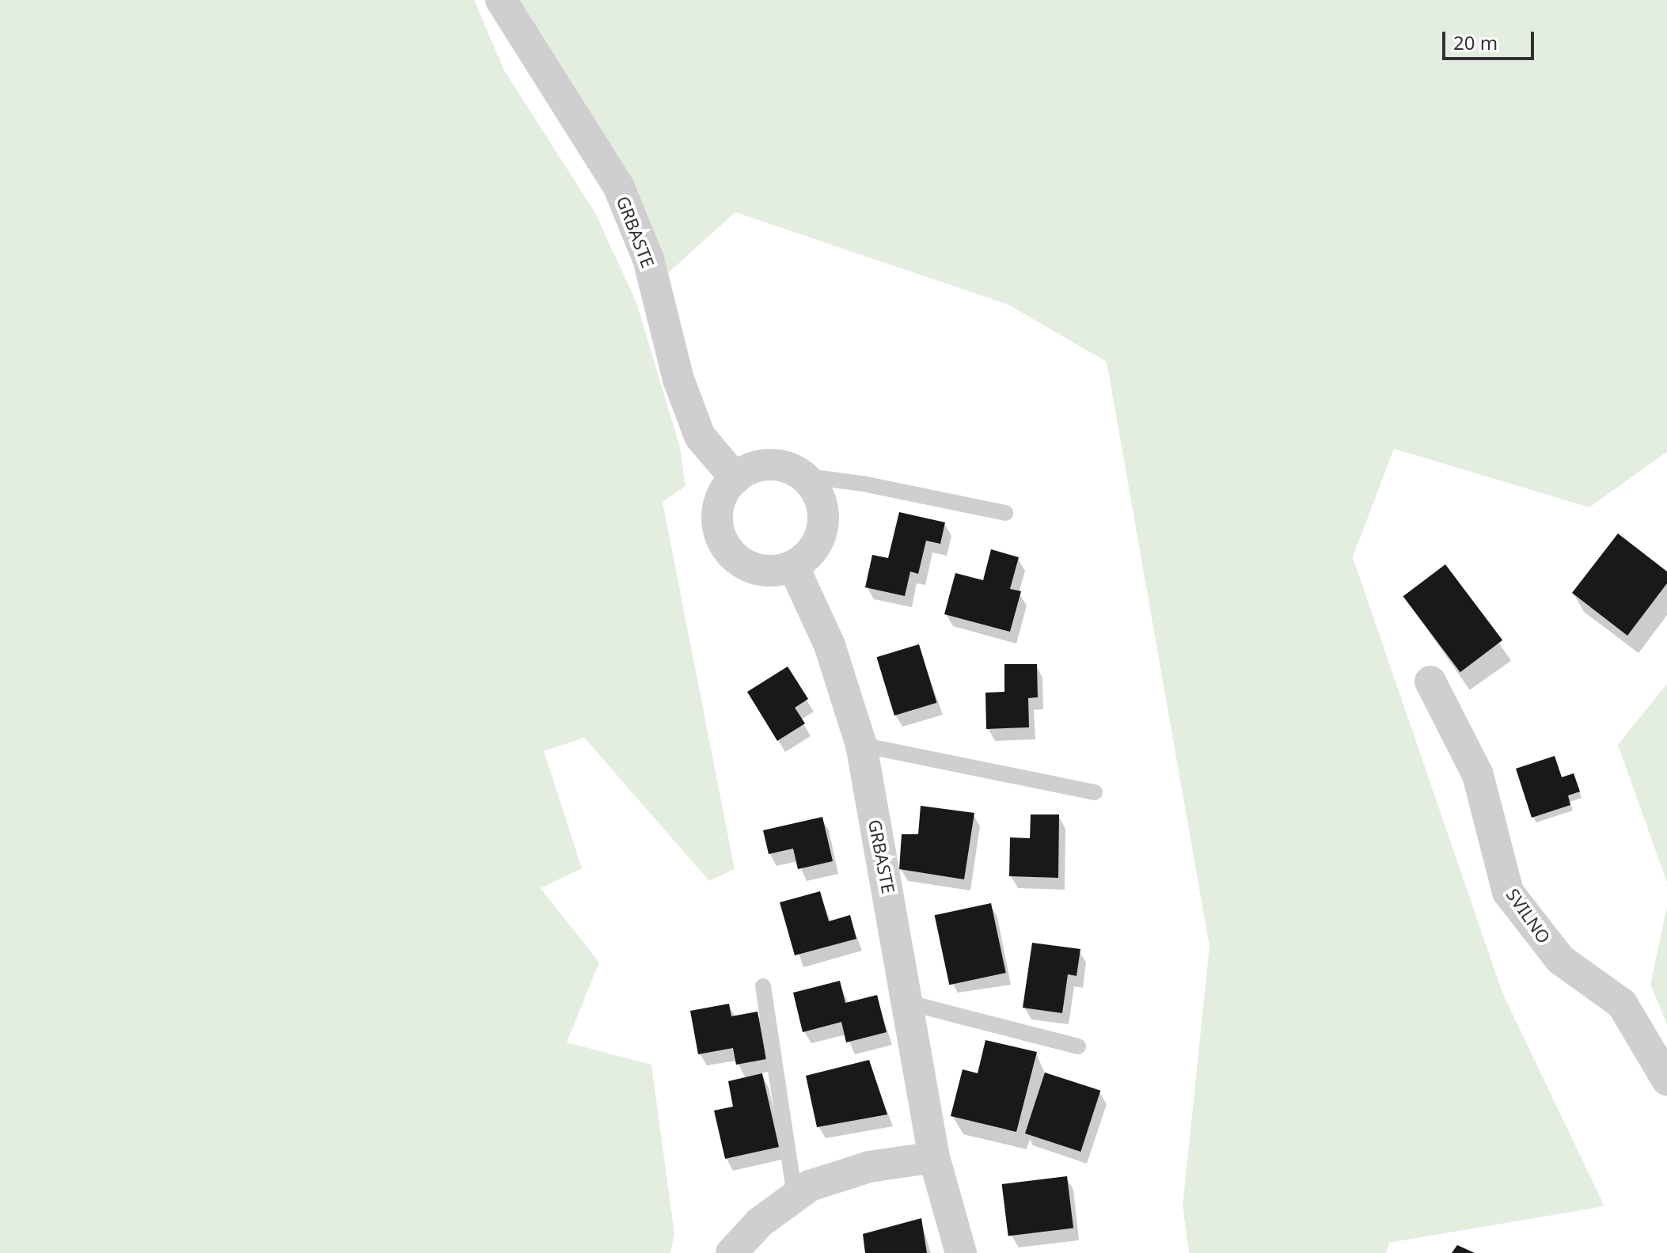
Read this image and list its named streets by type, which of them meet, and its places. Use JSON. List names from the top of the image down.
{
  "streets": {
    "street": ["GRBASTE", "SVILNO"]
  },
  "scale_bar": "20 m"
}
